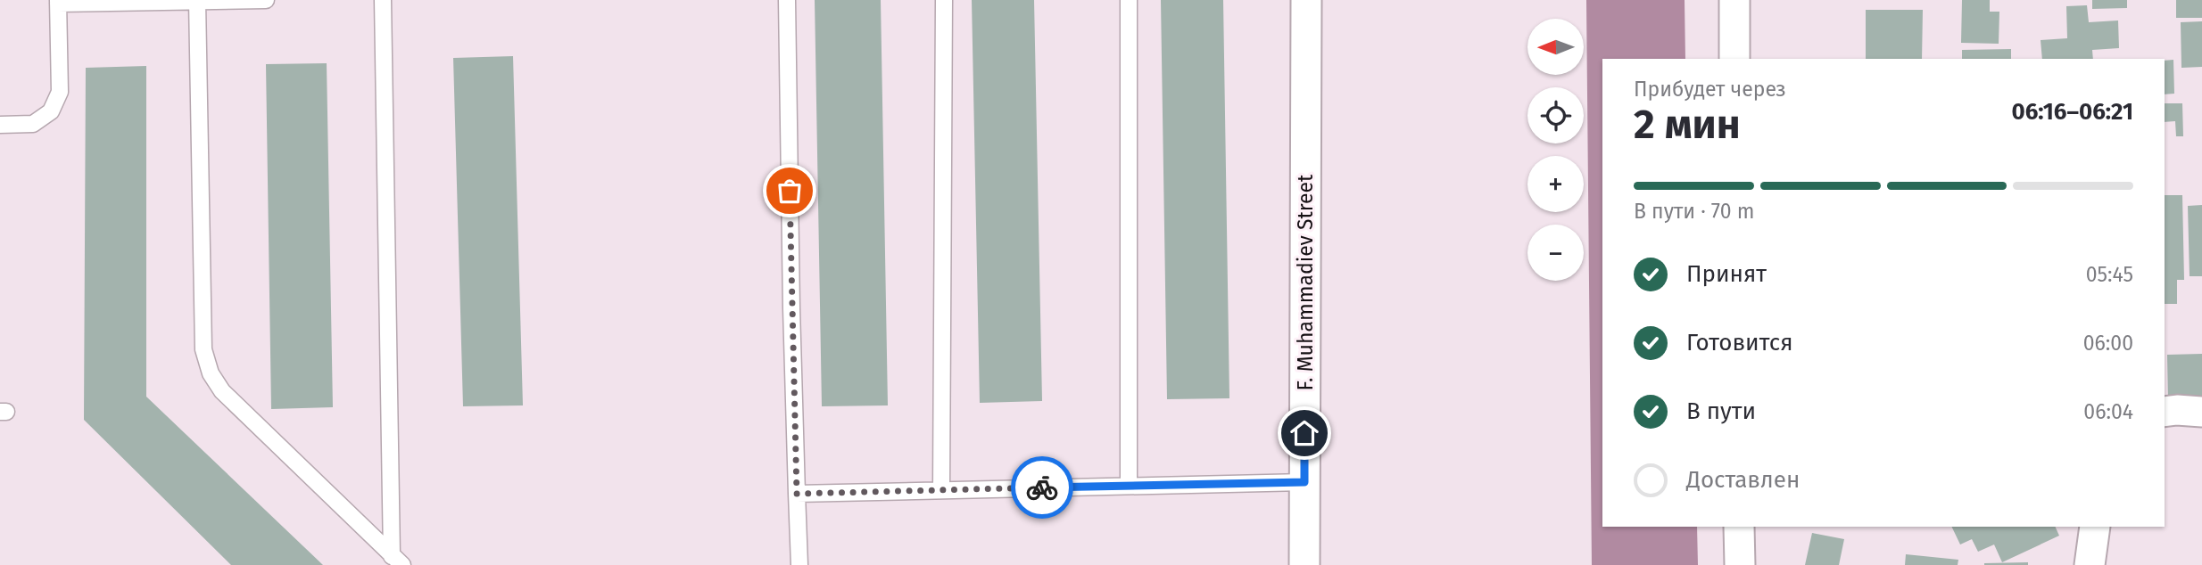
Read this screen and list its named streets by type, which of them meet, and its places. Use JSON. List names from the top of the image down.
{
  "streets": {
    "street": ["F. Muhammadiev Street"]
  },
  "north": "left",
  "page": {
    "map_buttons": ["+", "−"],
    "heading": ["2 мин", "Прибудет через", "06:16–06:21"],
    "bar": "В пути · 70 m",
    "list": [
      ["Принят", "05:45"],
      ["Готовится", "06:00"],
      ["В пути", "06:04"],
      "Доставлен"
    ]
  }
}
